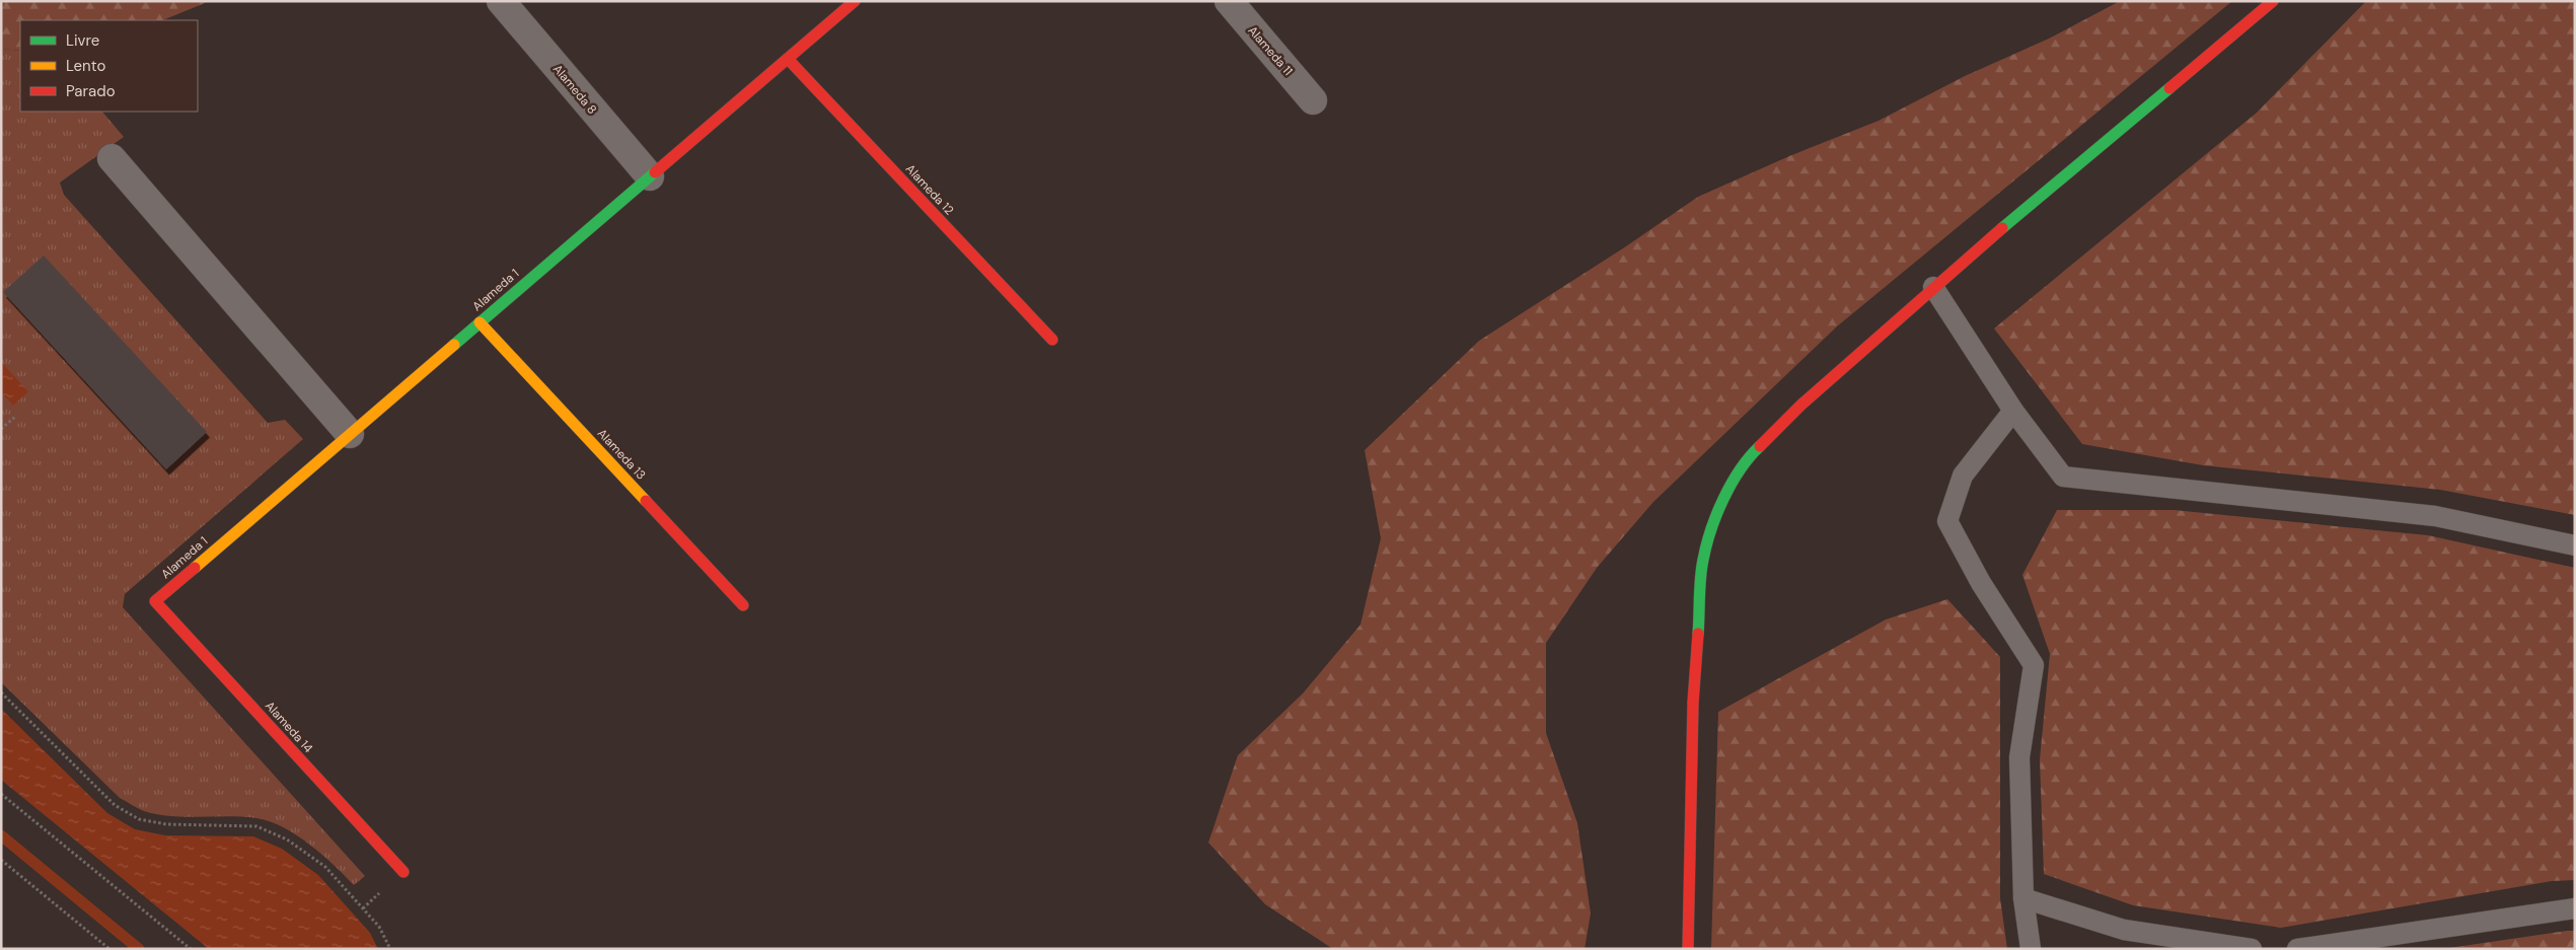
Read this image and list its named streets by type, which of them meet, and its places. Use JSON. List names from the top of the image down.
{
  "streets": {
    "street": [
      "Alameda 11",
      "Alameda 8",
      "Alameda 12",
      "Alameda 1",
      "Alameda 13",
      "Alameda 14"
    ]
  },
  "crossings": [
    ["Alameda 8", "Alameda 1"],
    ["Alameda 12", "Alameda 1"],
    ["Alameda 1", "Alameda 13"],
    ["Alameda 1", "Alameda 14"]
  ],
  "legend": ["Livre", "Lento", "Parado"]
}
